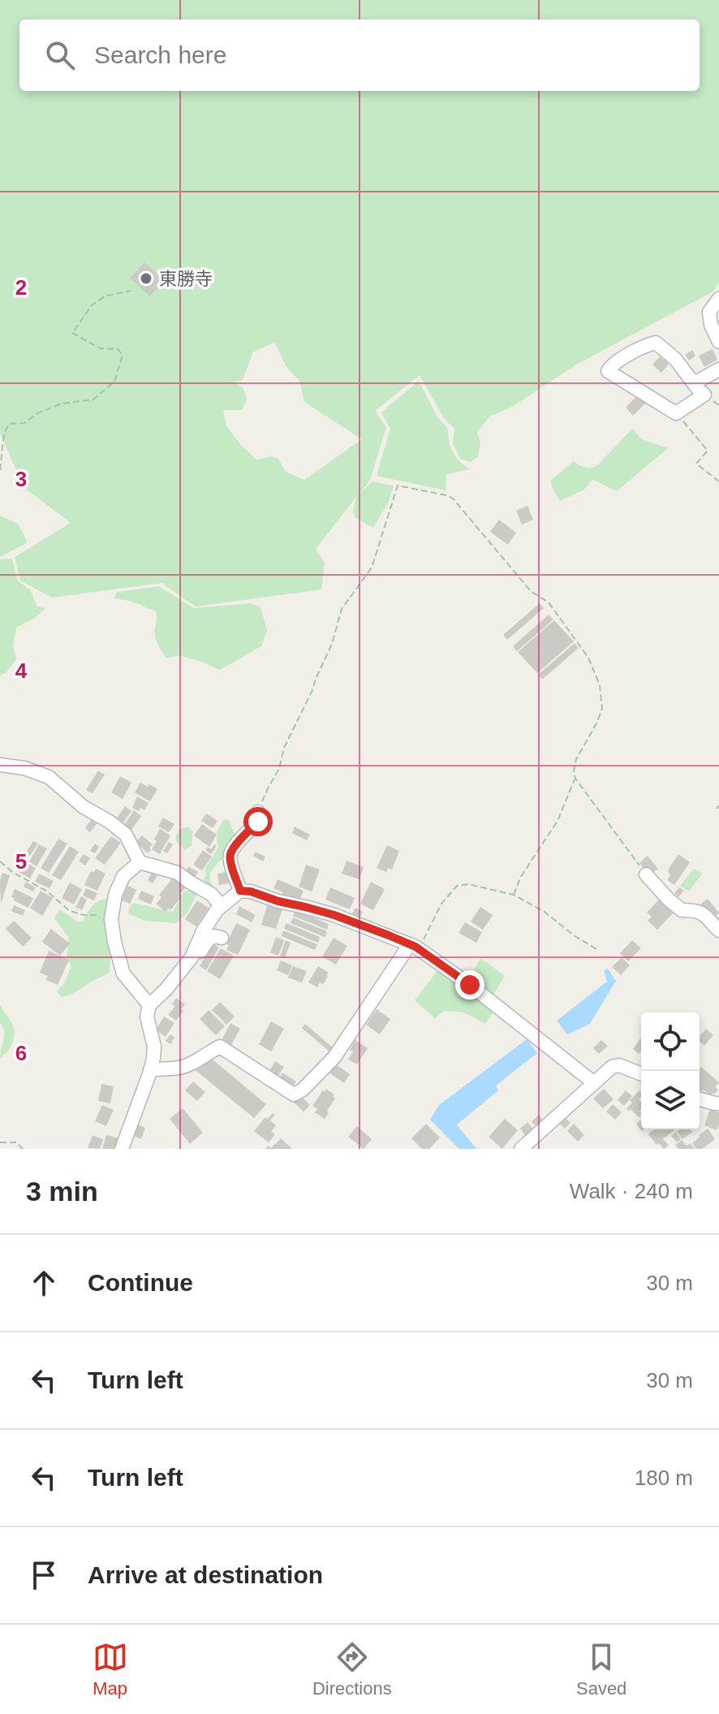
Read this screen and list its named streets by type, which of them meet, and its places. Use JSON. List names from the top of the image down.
{
  "places": ["東勝寺"],
  "page": {
    "search": "Search here",
    "heading": ["3 min", "Walk · 240 m"],
    "list": [
      ["Continue", "30 m"],
      ["Turn left", "30 m"],
      ["Turn left", "180 m"],
      "Arrive at destination"
    ],
    "nav": ["Map", "Directions", "Saved"]
  },
  "grid": {
    "rows": [
      "2",
      "3",
      "4",
      "5",
      "6"
    ]
  }
}
